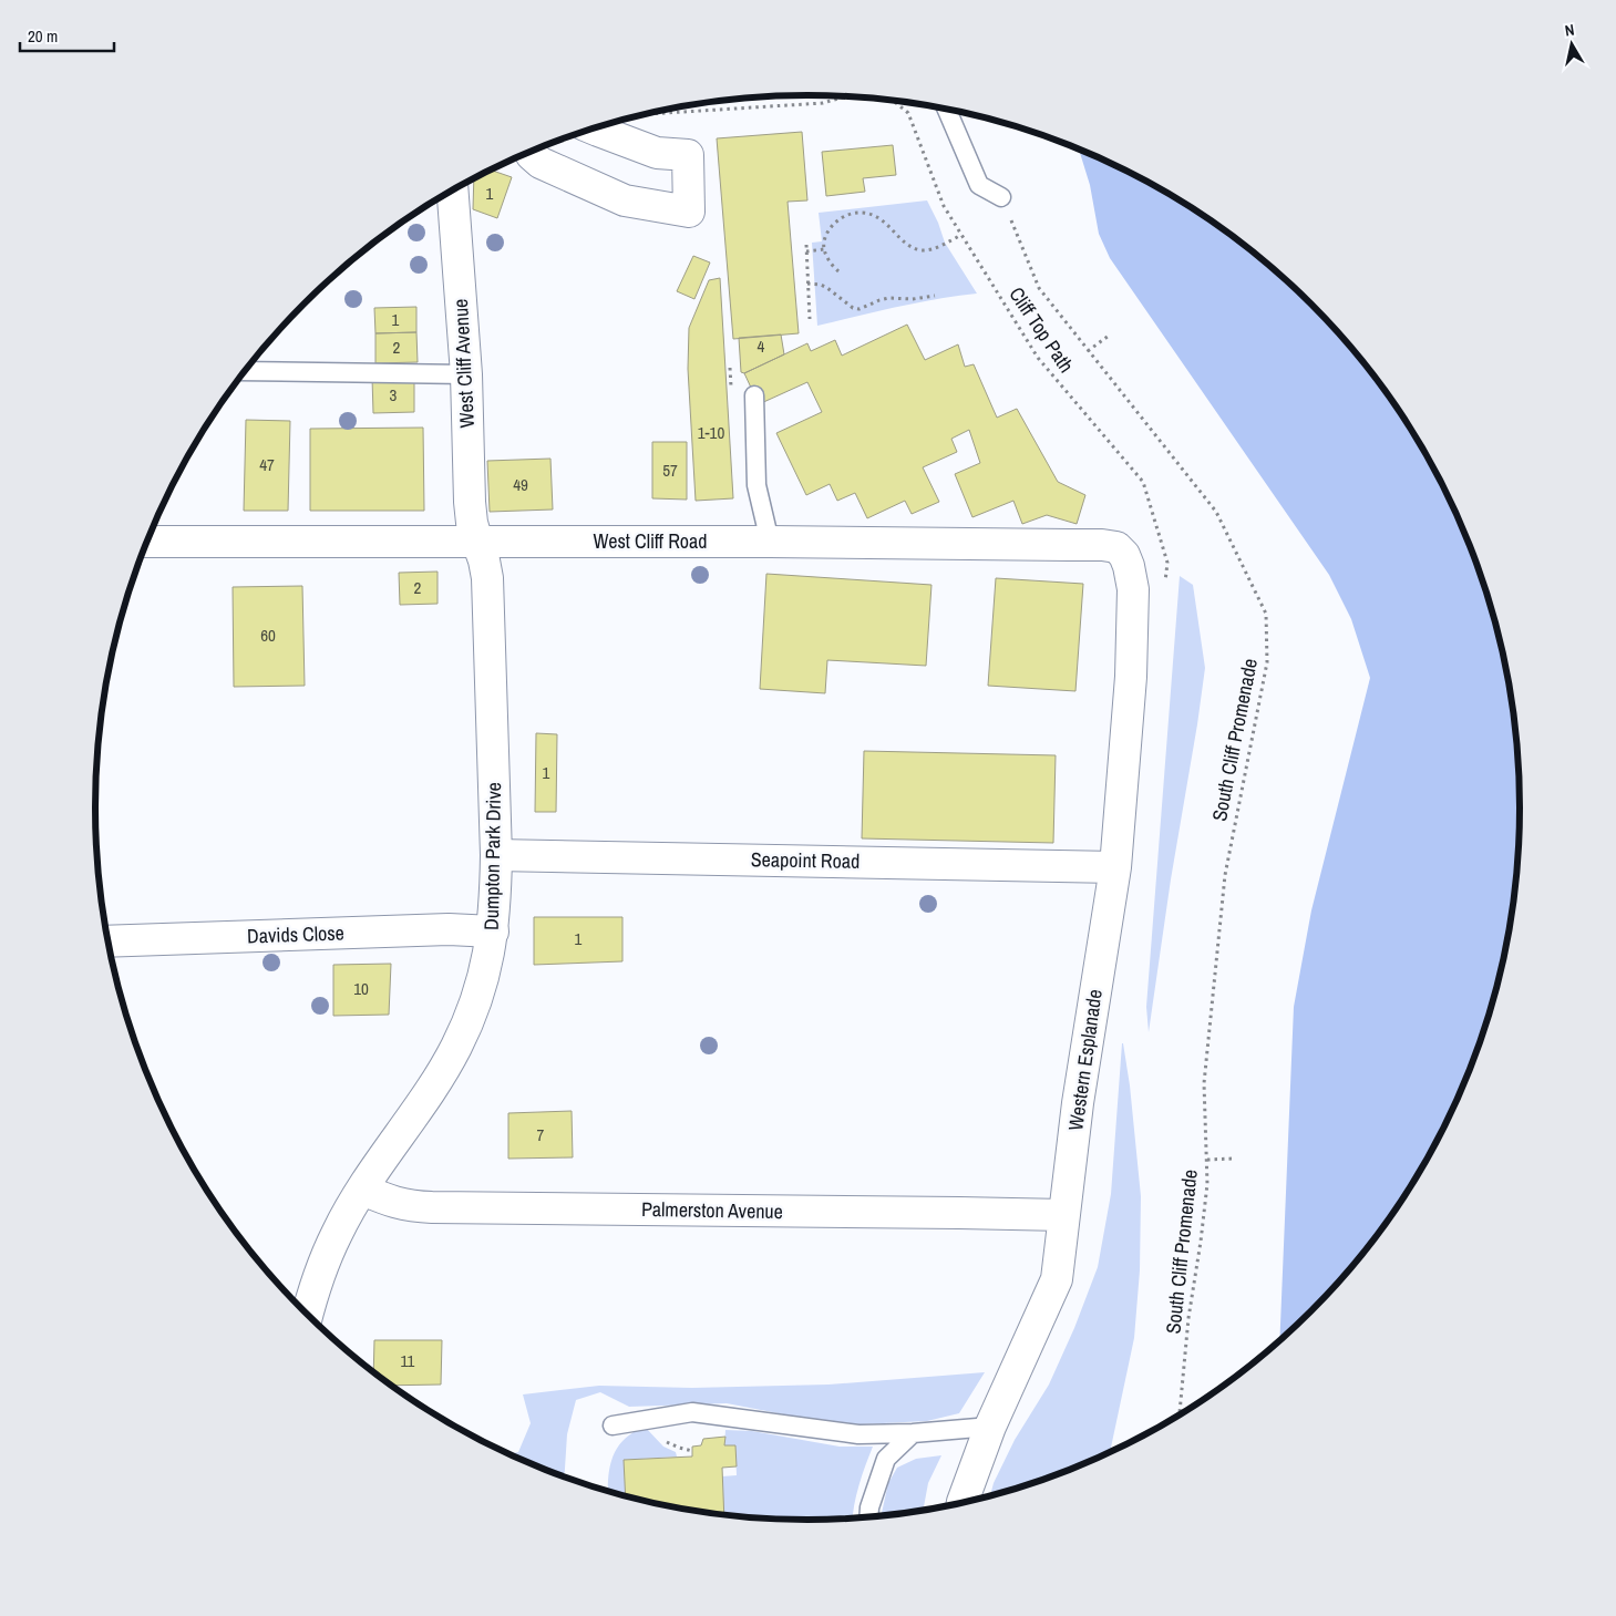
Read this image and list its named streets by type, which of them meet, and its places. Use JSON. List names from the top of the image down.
{
  "streets": {
    "street": [
      "West Cliff Avenue",
      "West Cliff Road",
      "Dumpton Park Drive",
      "Seapoint Road",
      "Davids Close",
      "Western Esplanade",
      "Palmerston Avenue"
    ],
    "path": ["Cliff Top Path", "South Cliff Promenade"]
  },
  "crossings": [
    ["West Cliff Avenue", "West Cliff Road"],
    ["West Cliff Avenue", "Dumpton Park Drive"],
    ["West Cliff Road", "Dumpton Park Drive"],
    ["West Cliff Road", "Western Esplanade"],
    ["Dumpton Park Drive", "Seapoint Road"],
    ["Dumpton Park Drive", "Davids Close"],
    ["Dumpton Park Drive", "Palmerston Avenue"],
    ["Seapoint Road", "Western Esplanade"],
    ["Western Esplanade", "Palmerston Avenue"]
  ],
  "house_numbers": [
    "1",
    "1",
    "4",
    "2",
    "3",
    "1-10",
    "47",
    "57",
    "49",
    "2",
    "60",
    "1",
    "1",
    "10",
    "7",
    "11"
  ],
  "scale_bar": "20 m",
  "north": "top"
}
